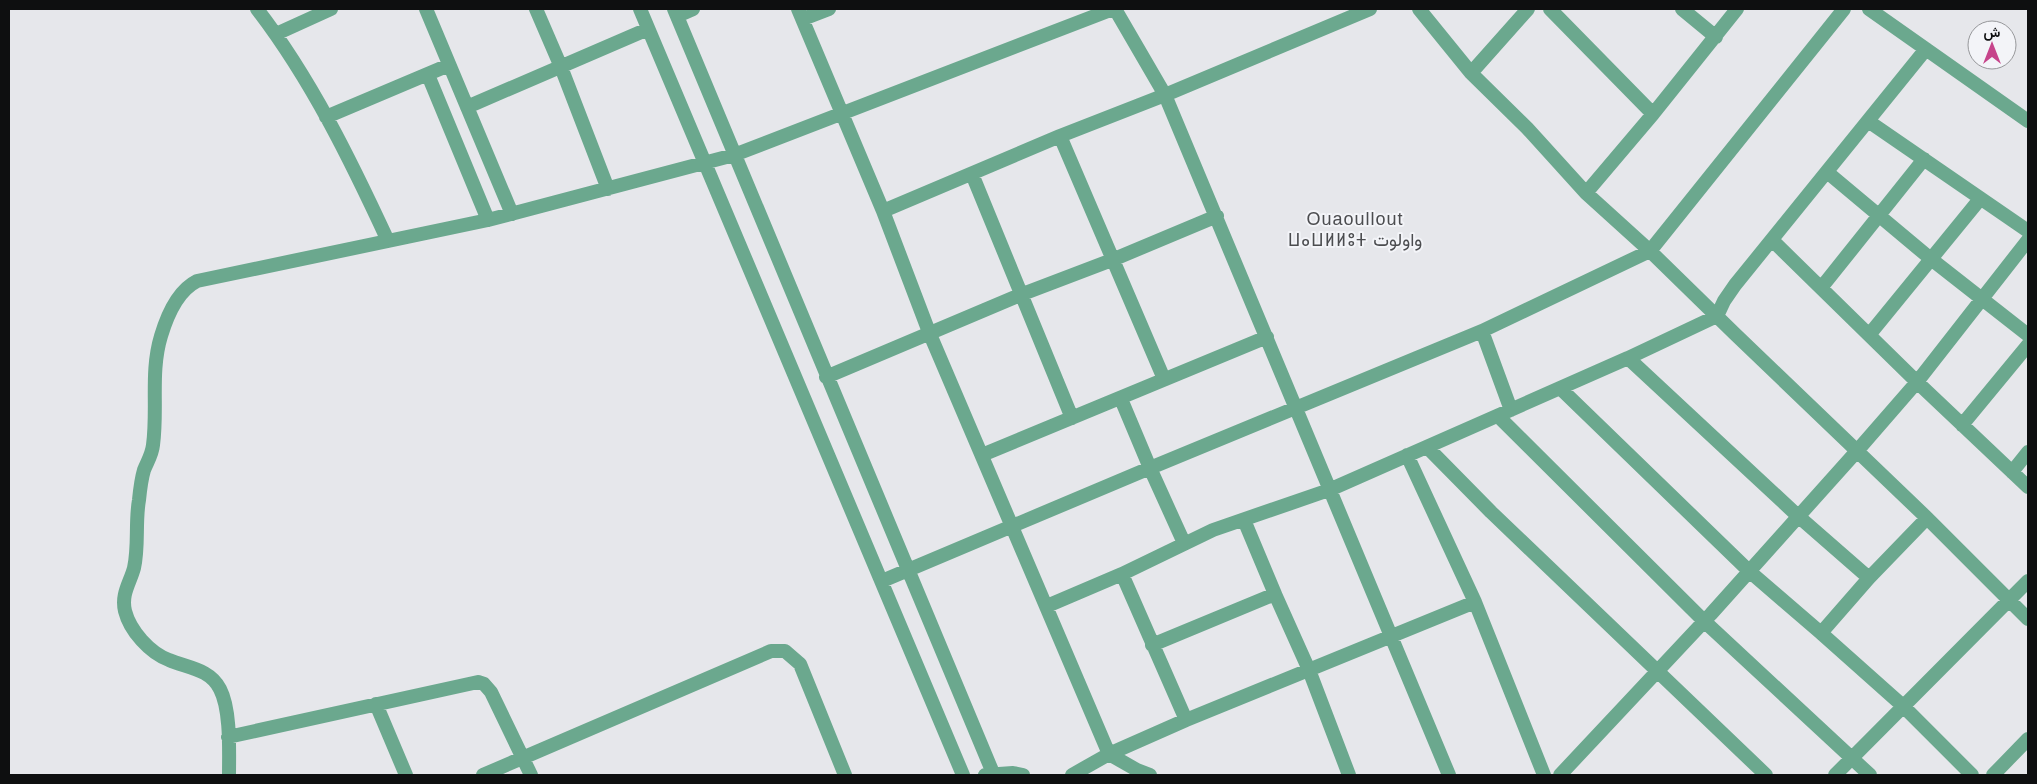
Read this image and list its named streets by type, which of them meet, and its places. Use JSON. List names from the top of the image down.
{
  "districts": ["Ouaoullout ⵡⴰⵡⵍⵍⵓⵜ واولوت"],
  "north": "top"
}
